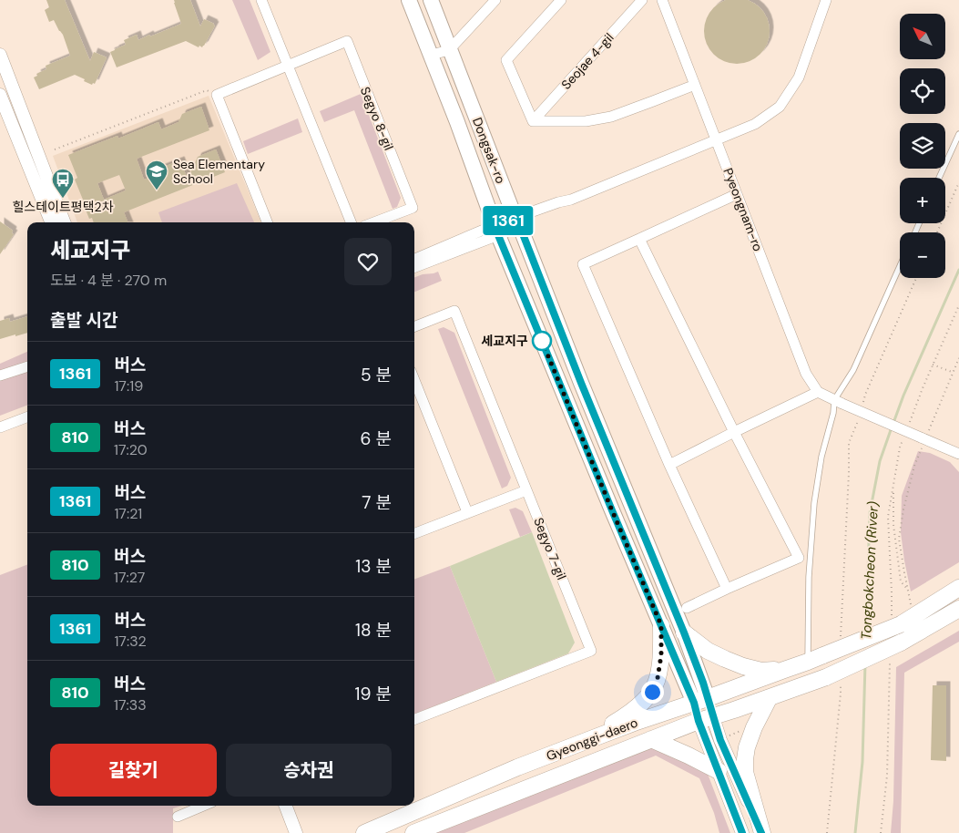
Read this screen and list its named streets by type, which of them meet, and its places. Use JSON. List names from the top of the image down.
{
  "streets": {
    "main road": ["Dongsak-ro", "Gyeonggi-daero"],
    "street": [
      "Seojae 4-gil",
      "Segyo 8-gil",
      "Pyeongnam-ro",
      "Segyo 7-gil"
    ]
  },
  "crossings": [
    ["Dongsak-ro", "Gyeonggi-daero"]
  ],
  "water": ["Tongbokcheon (River)"],
  "places": {
    "school or university": ["Sea Elementary School"],
    "bus stop": ["힐스테이트평택2차"],
    "other": ["세교지구"]
  },
  "lines": ["bus line 1361"],
  "north": "top left",
  "page": {
    "on_map": "1361",
    "map_buttons": ["+", "−"],
    "heading": [
      ["세교지구", "도보 · 4 분 · 270 m"],
      "출발 시간"
    ],
    "list": [
      {
        "mark": "1361",
        "name": "버스",
        "note": "17:19",
        "value": "5 분"
      },
      {
        "mark": "810",
        "name": "버스",
        "note": "17:20",
        "value": "6 분"
      },
      {
        "mark": "1361",
        "name": "버스",
        "note": "17:21",
        "value": "7 분"
      },
      {
        "mark": "810",
        "name": "버스",
        "note": "17:27",
        "value": "13 분"
      },
      {
        "mark": "1361",
        "name": "버스",
        "note": "17:32",
        "value": "18 분"
      },
      {
        "mark": "810",
        "name": "버스",
        "note": "17:33",
        "value": "19 분"
      }
    ],
    "buttons": ["길찾기", "승차권"]
  }
}
